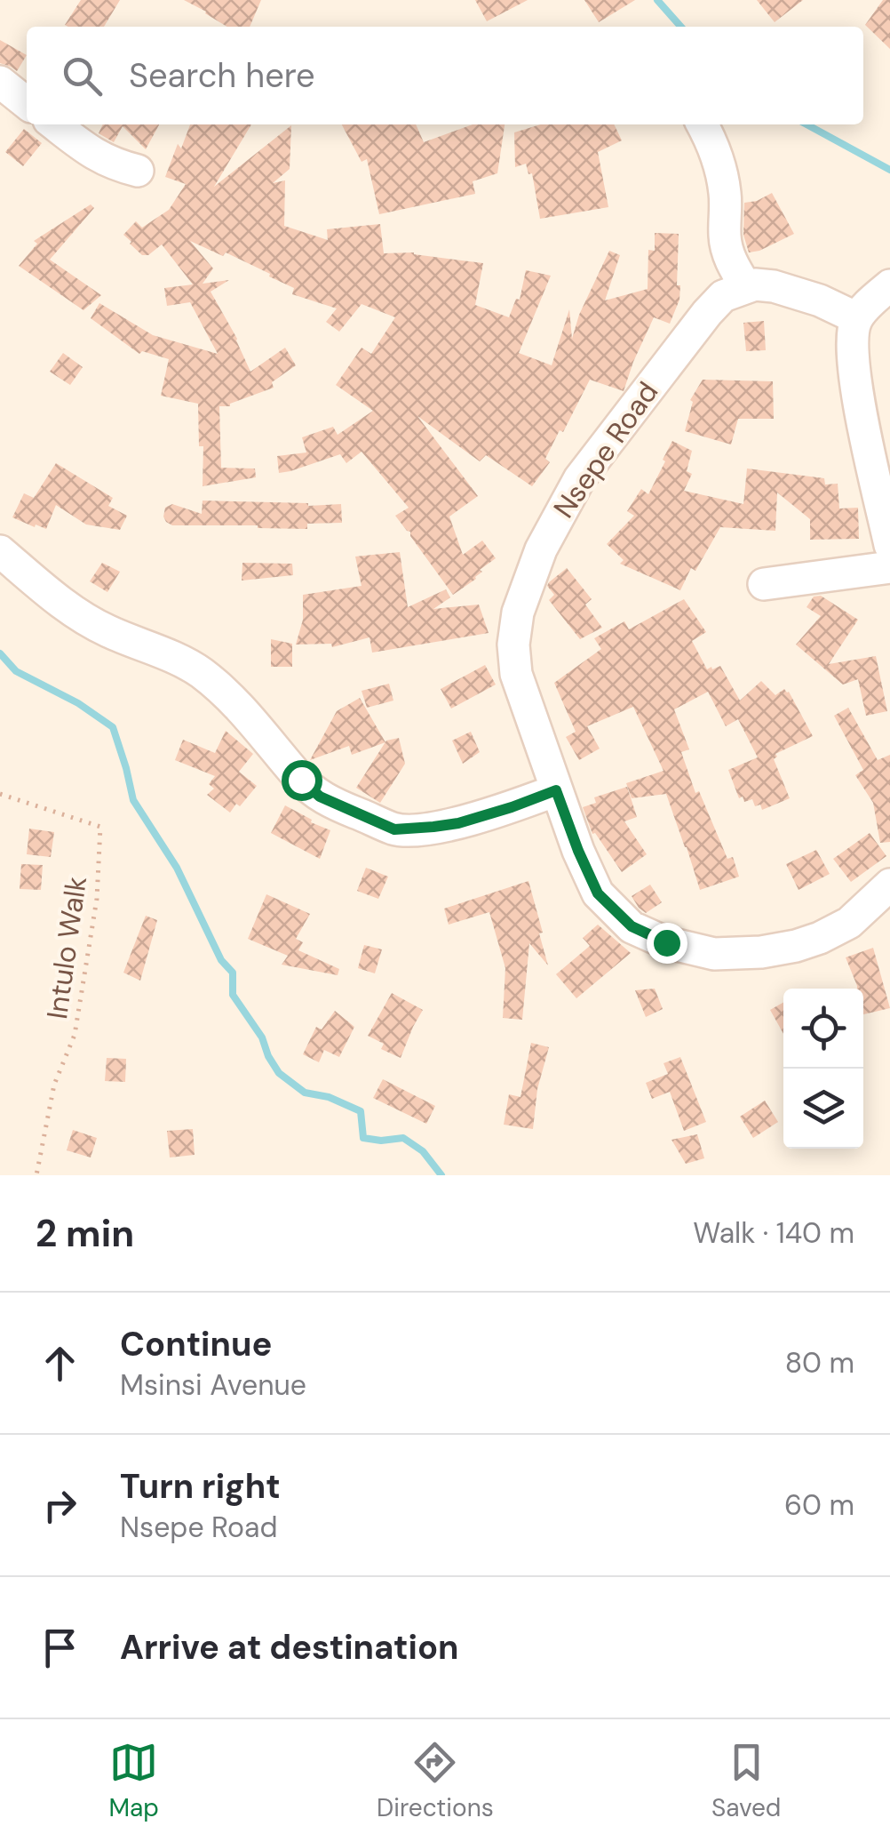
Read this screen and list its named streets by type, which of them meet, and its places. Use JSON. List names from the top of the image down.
{
  "streets": {
    "street": ["Nsepe Road"],
    "path": ["Intulo Walk"]
  },
  "page": {
    "search": "Search here",
    "heading": ["2 min", "Walk · 140 m"],
    "list": [
      ["Continue", "Msinsi Avenue", "80 m"],
      ["Turn right", "Nsepe Road", "60 m"],
      "Arrive at destination"
    ],
    "nav": ["Map", "Directions", "Saved"]
  }
}
